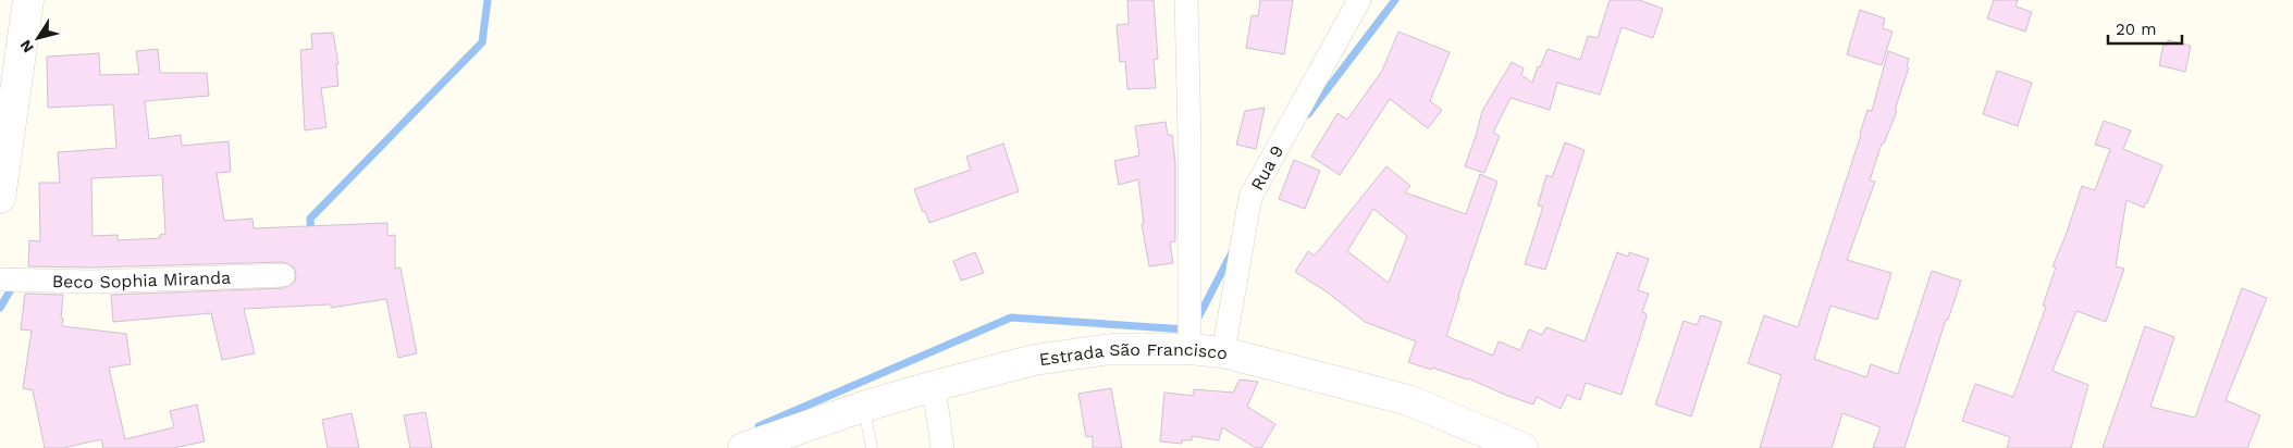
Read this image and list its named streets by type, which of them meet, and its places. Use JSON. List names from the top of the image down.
{
  "streets": {
    "main road": ["Estrada São Francisco"],
    "street": ["Rua 9", "Beco Sophia Miranda"]
  },
  "crossings": [
    ["Rua 9", "Estrada São Francisco"]
  ],
  "scale_bar": "20 m",
  "north": "bottom left"
}
